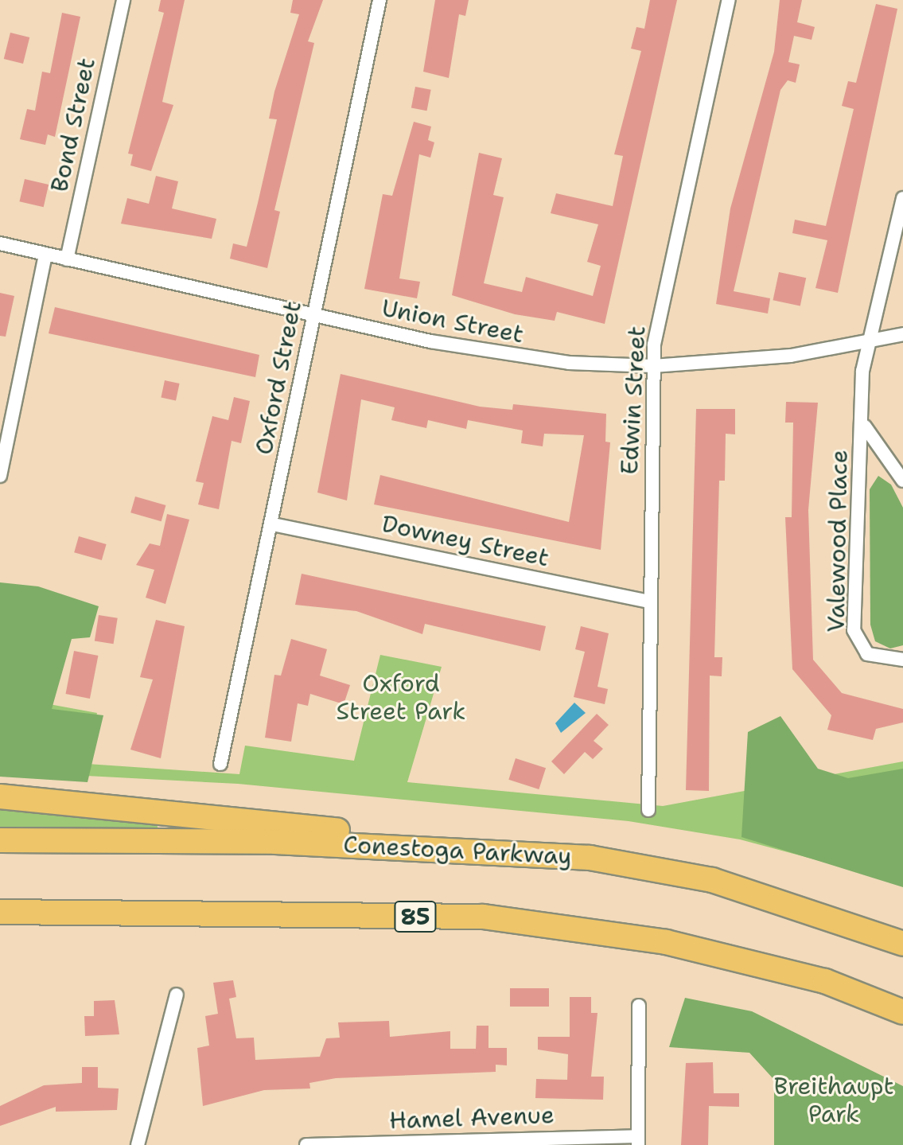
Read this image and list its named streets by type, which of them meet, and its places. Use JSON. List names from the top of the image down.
{
  "streets": {
    "highway": ["Conestoga Parkway", "85"],
    "street": [
      "Bond Street",
      "Union Street",
      "Oxford Street",
      "Edwin Street",
      "Downey Street",
      "Valewood Place",
      "Hamel Avenue"
    ]
  },
  "crossings": [
    ["Bond Street", "Union Street"],
    ["Union Street", "Oxford Street"],
    ["Union Street", "Edwin Street"],
    ["Union Street", "Valewood Place"],
    ["Oxford Street", "Downey Street"],
    ["Edwin Street", "Downey Street"]
  ],
  "parks": ["Oxford Street Park", "Breithaupt Park"]
}
